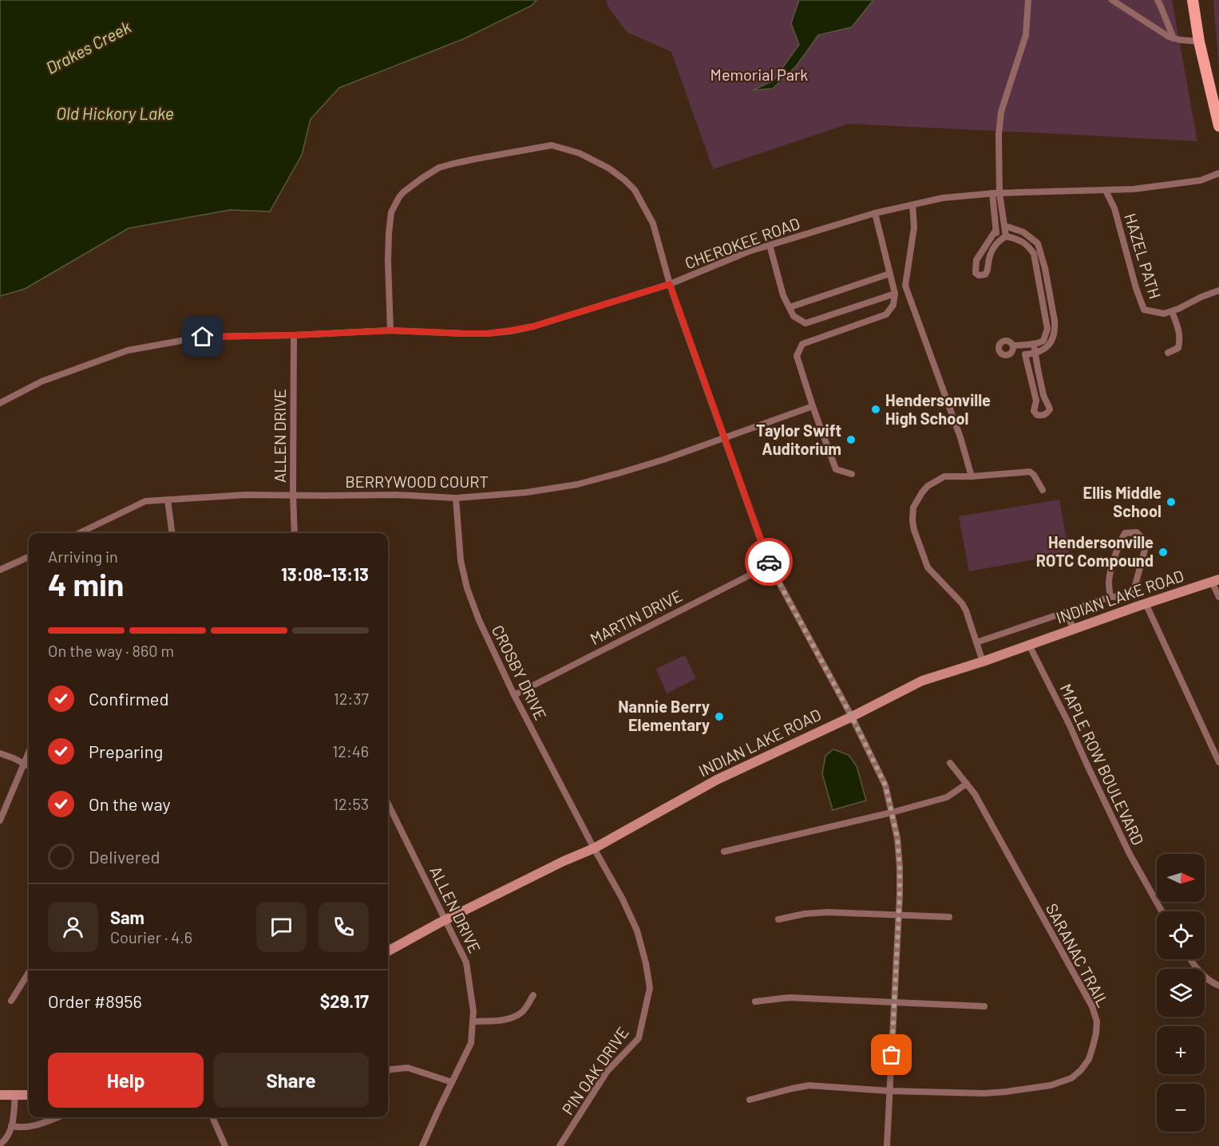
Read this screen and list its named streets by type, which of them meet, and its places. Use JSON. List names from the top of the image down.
{
  "streets": {
    "street": [
      "CHEROKEE ROAD",
      "HAZEL PATH",
      "ALLEN DRIVE",
      "BERRYWOOD COURT",
      "INDIAN LAKE ROAD",
      "MARTIN DRIVE",
      "CROSBY DRIVE",
      "MAPLE ROW BOULEVARD",
      "SARANAC TRAIL",
      "PIN OAK DRIVE"
    ]
  },
  "crossings": [
    ["CHEROKEE ROAD", "HAZEL PATH"],
    ["CHEROKEE ROAD", "ALLEN DRIVE"],
    ["ALLEN DRIVE", "BERRYWOOD COURT"],
    ["ALLEN DRIVE", "INDIAN LAKE ROAD"],
    ["BERRYWOOD COURT", "CROSBY DRIVE"],
    ["INDIAN LAKE ROAD", "CROSBY DRIVE"],
    ["INDIAN LAKE ROAD", "MAPLE ROW BOULEVARD"],
    ["INDIAN LAKE ROAD", "PIN OAK DRIVE"],
    ["MARTIN DRIVE", "CROSBY DRIVE"],
    ["CROSBY DRIVE", "PIN OAK DRIVE"]
  ],
  "water": ["Drakes Creek", "Old Hickory Lake"],
  "parks": ["Memorial Park"],
  "places": [
    "Hendersonville High School",
    "Taylor Swift Auditorium",
    "Ellis Middle School",
    "Hendersonville ROTC Compound",
    "Nannie Berry Elementary"
  ],
  "north": "right",
  "page": {
    "heading": ["4 min", "Arriving in", "13:08–13:13"],
    "panel": [
      "Sam",
      "Courier · 4.6",
      "Order #8956",
      "$29.17"
    ],
    "bar": "On the way · 860 m",
    "list": [
      ["Confirmed", "12:37"],
      ["Preparing", "12:46"],
      ["On the way", "12:53"],
      "Delivered"
    ],
    "map_buttons": ["+", "−"],
    "buttons": ["Help", "Share"]
  }
}
